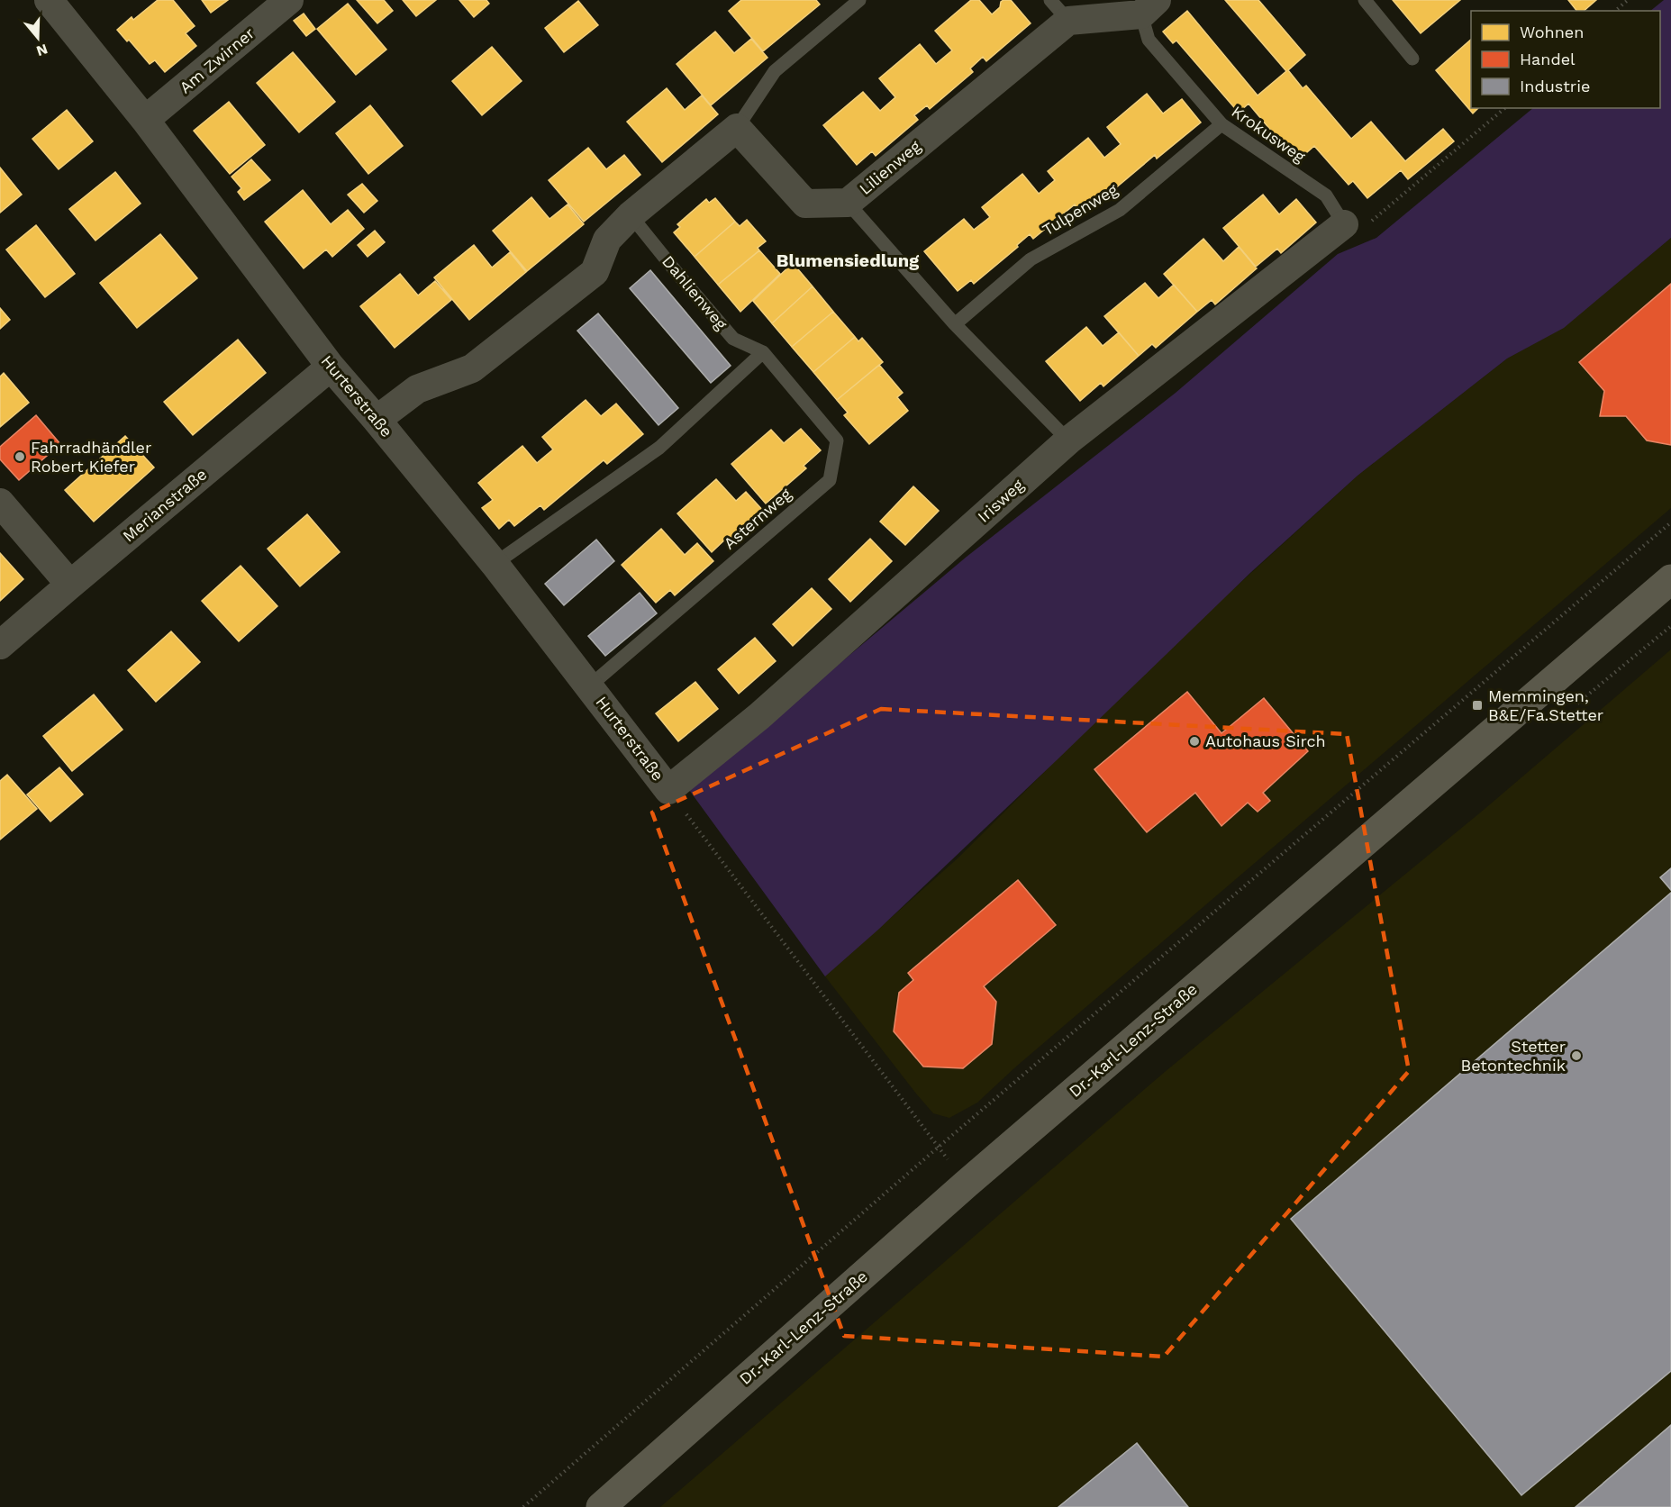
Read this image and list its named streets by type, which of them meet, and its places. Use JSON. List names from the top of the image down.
{
  "streets": {
    "street": [
      "Am Zwirner",
      "Lilienweg",
      "Hurterstraße",
      "Irisweg",
      "Merianstraße",
      "Dr.-Karl-Lenz-Straße"
    ],
    "lane": [
      "Krokusweg",
      "Tulpenweg",
      "Dahlienweg",
      "Asternweg"
    ]
  },
  "crossings": [
    ["Am Zwirner", "Hurterstraße"],
    ["Krokusweg", "Tulpenweg"],
    ["Krokusweg", "Irisweg"],
    ["Dahlienweg", "Asternweg"],
    ["Hurterstraße", "Irisweg"],
    ["Hurterstraße", "Merianstraße"],
    ["Hurterstraße", "Asternweg"]
  ],
  "districts": ["Blumensiedlung"],
  "places": {
    "other": ["Fahrradhändler Robert Kiefer", "Autohaus Sirch", "Stetter Betontechnik"],
    "transit": ["Memmingen, B&E/Fa.Stetter"]
  },
  "legend": ["Wohnen", "Handel", "Industrie"],
  "north": "bottom"
}
